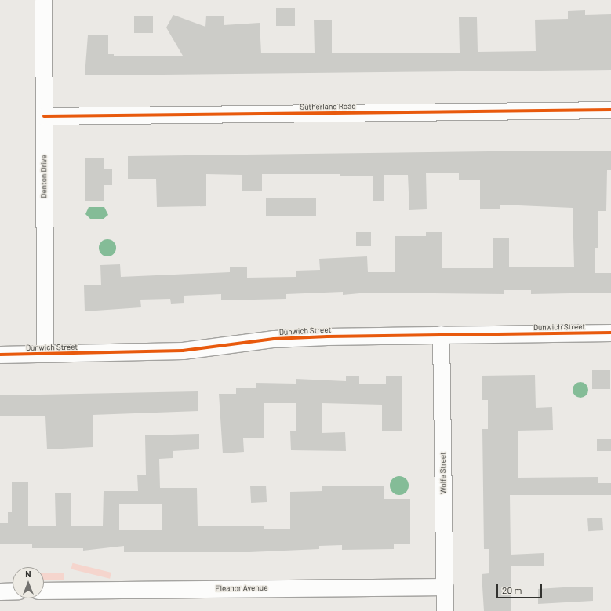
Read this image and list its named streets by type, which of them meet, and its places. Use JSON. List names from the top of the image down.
{
  "streets": {
    "street": [
      "Sutherland Road",
      "Denton Drive",
      "Dunwich Street",
      "Wolfe Street",
      "Eleanor Avenue"
    ]
  },
  "crossings": [
    ["Sutherland Road", "Denton Drive"],
    ["Denton Drive", "Dunwich Street"],
    ["Dunwich Street", "Wolfe Street"],
    ["Wolfe Street", "Eleanor Avenue"]
  ],
  "scale_bar": "20 m",
  "north": "top"
}
